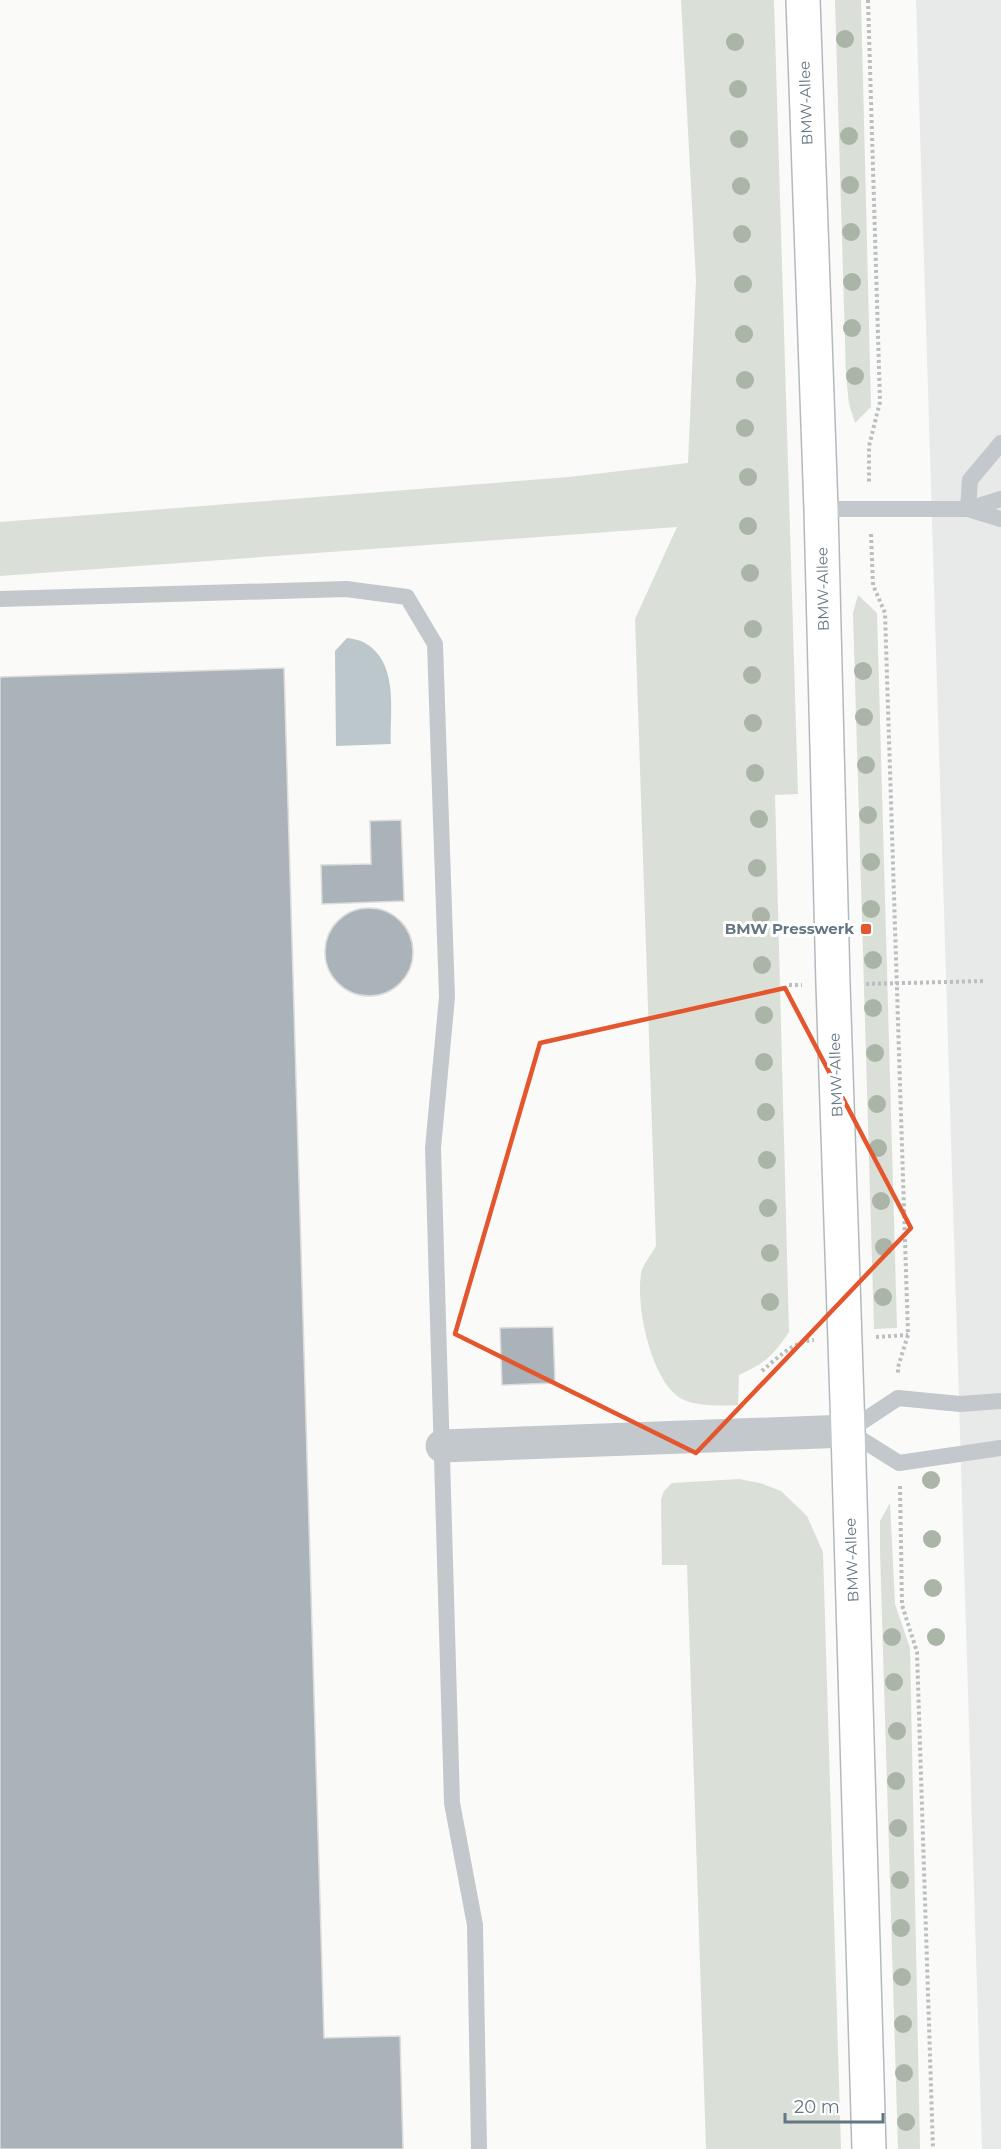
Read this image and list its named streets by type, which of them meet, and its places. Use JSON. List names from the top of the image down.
{
  "streets": {
    "main road": ["BMW-Allee"]
  },
  "places": {
    "transit": ["BMW Presswerk"]
  },
  "scale_bar": "20 m"
}
